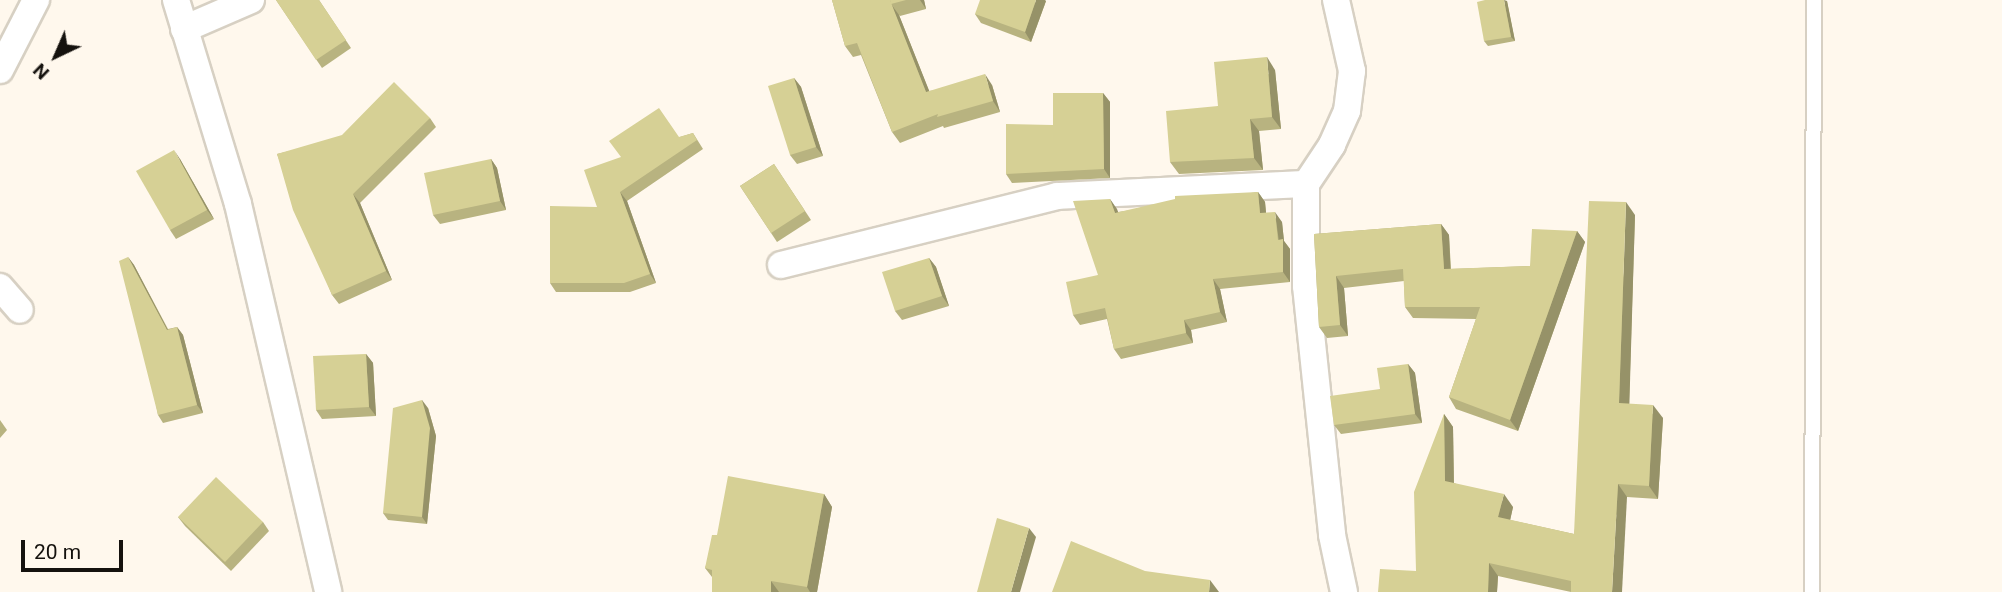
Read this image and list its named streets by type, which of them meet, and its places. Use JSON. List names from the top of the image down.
{
  "scale_bar": "20 m",
  "north": "bottom left"
}
